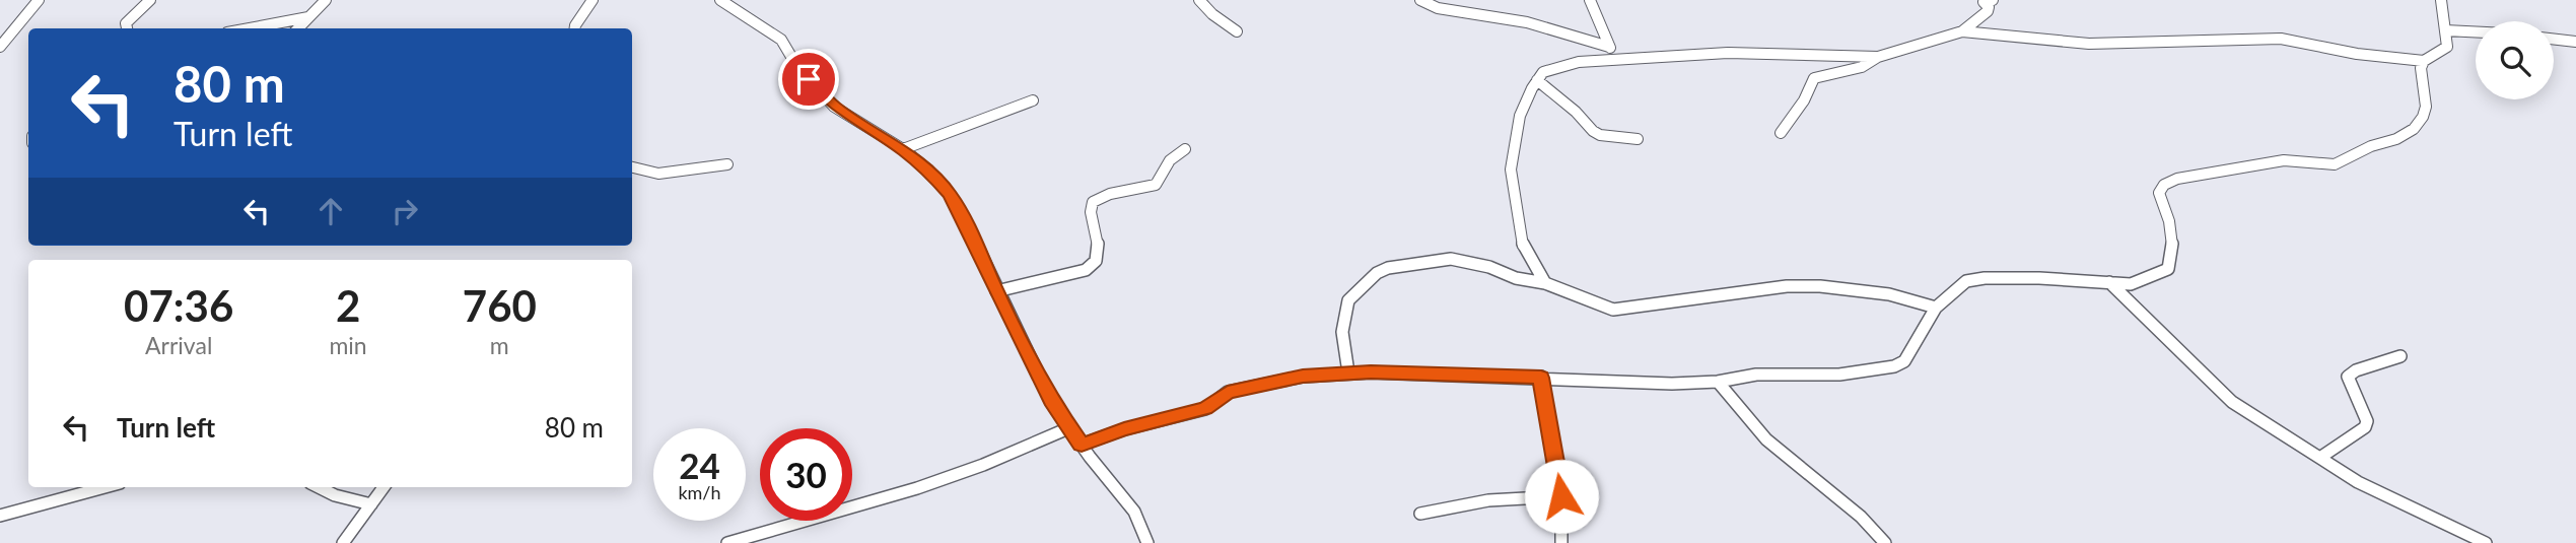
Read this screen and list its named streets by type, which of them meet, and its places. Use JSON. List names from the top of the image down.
{
  "page": {
    "turn": ["80 m", "Turn left"],
    "eta": [
      "07:36",
      "Arrival",
      "2",
      "min",
      "760",
      "m"
    ],
    "list": [
      {
        "name": "Turn left",
        "value": "80 m"
      }
    ],
    "speed": "24 km/h",
    "limit": "30"
  }
}
